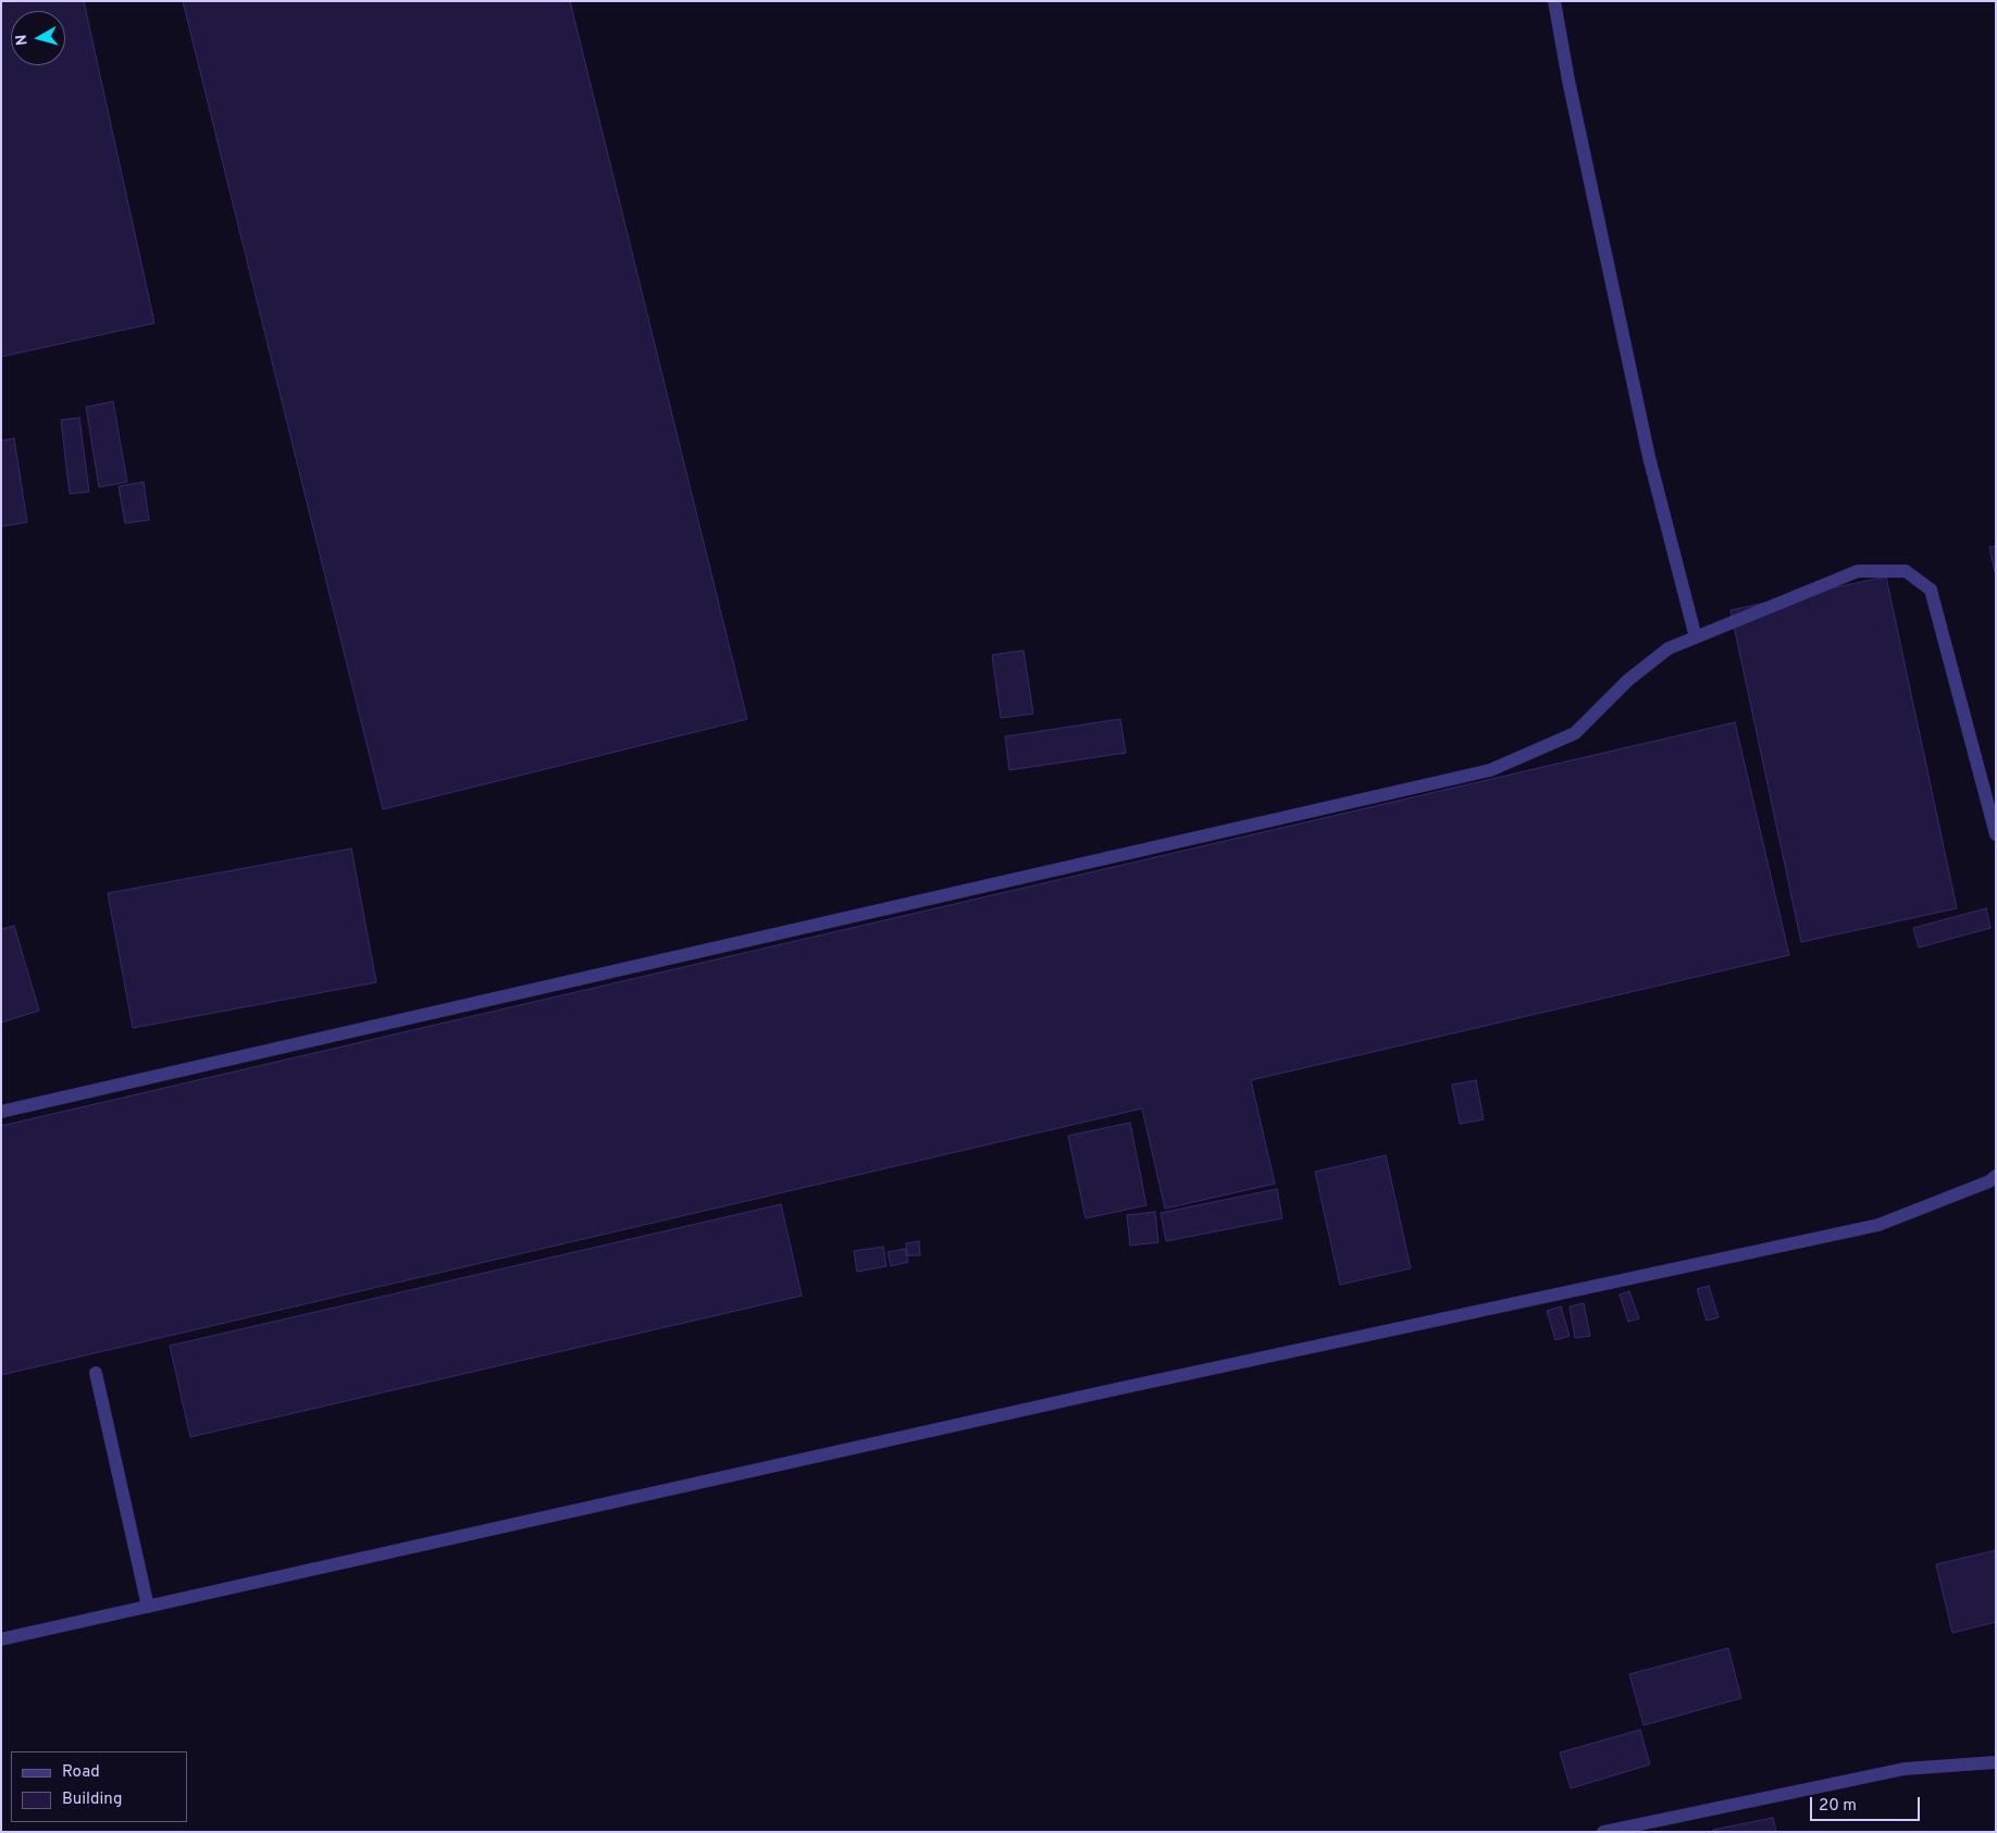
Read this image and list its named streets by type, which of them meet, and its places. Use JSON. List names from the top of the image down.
{
  "legend": ["Road", "Building"],
  "scale_bar": "20 m",
  "north": "left"
}
